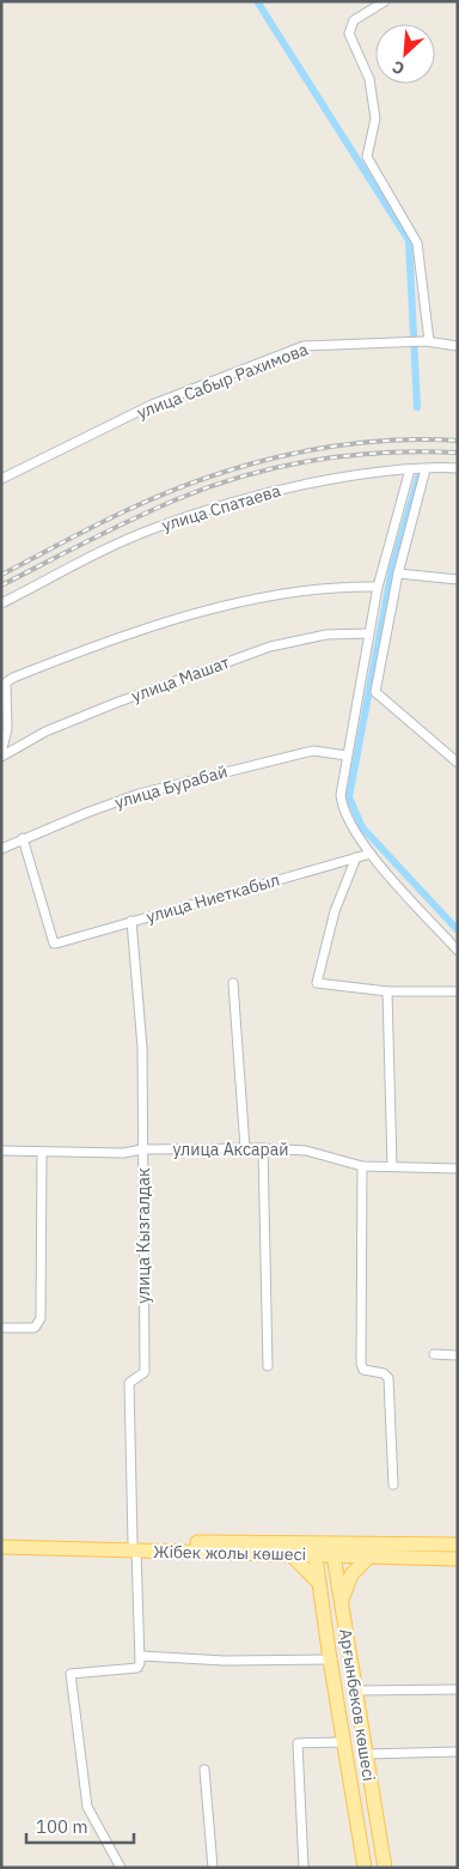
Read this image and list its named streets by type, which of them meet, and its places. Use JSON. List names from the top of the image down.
{
  "streets": {
    "main road": ["Жібек жолы көшесі", "Арғынбеков көшесі"],
    "street": [
      "улица Сабыр Рахимова",
      "улица Спатаева",
      "улица Машат",
      "улица Бурабай",
      "улица Ниеткабыл",
      "улица Аксарай",
      "улица Кызгалдак"
    ]
  },
  "crossings": [
    ["улица Бурабай", "улица Ниеткабыл"],
    ["улица Ниеткабыл", "улица Кызгалдак"],
    ["улица Аксарай", "улица Кызгалдак"],
    ["улица Кызгалдак", "Жібек жолы көшесі"],
    ["Жібек жолы көшесі", "Арғынбеков көшесі"]
  ],
  "scale_bar": "100 m",
  "north": "bottom left"
}
